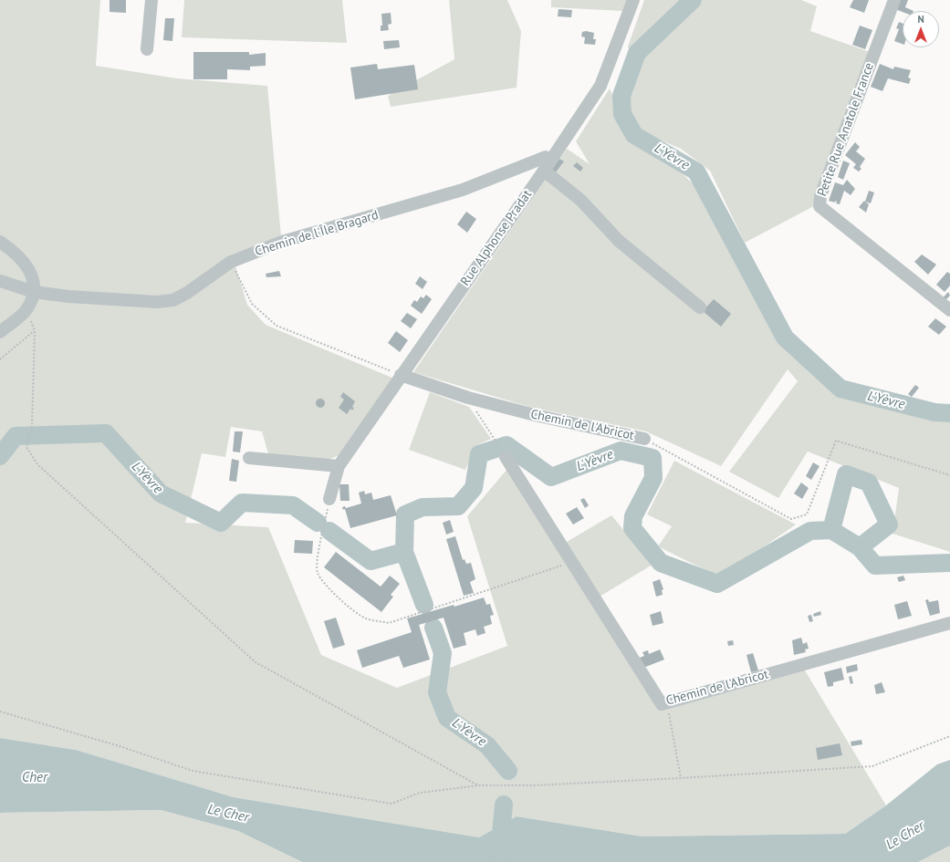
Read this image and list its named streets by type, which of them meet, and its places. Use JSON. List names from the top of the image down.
{
  "streets": {
    "street": [
      "Petite Rue Anatole France",
      "Chemin de l'Île Bragard",
      "Rue Alphonse Pradat",
      "Chemin de l'Abricot"
    ]
  },
  "crossings": [
    ["Chemin de l'Île Bragard", "Rue Alphonse Pradat"],
    ["Rue Alphonse Pradat", "Chemin de l'Abricot"]
  ],
  "water": ["L'Yèvre", "Cher", "Le Cher"],
  "north": "top"
}
